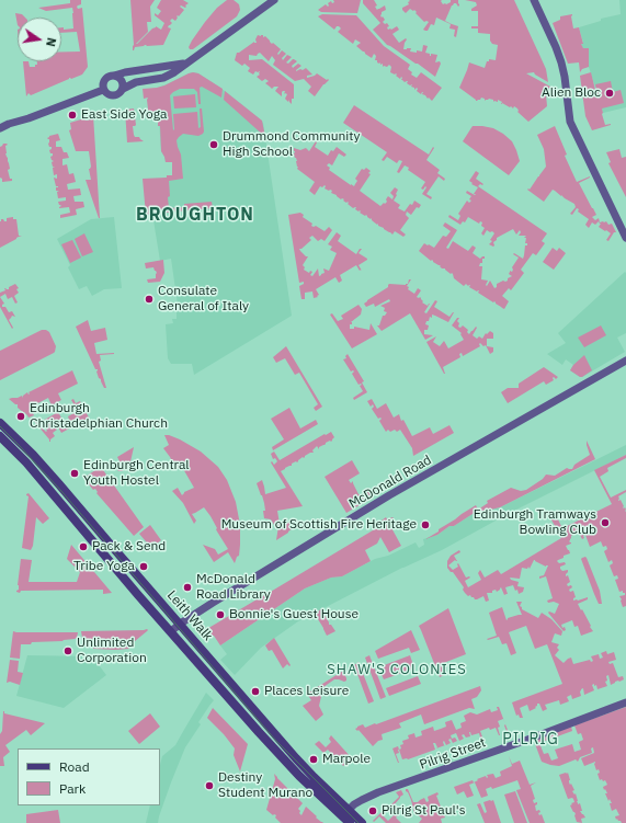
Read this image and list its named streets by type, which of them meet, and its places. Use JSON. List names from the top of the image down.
{
  "streets": {
    "main road": ["Leith Walk"],
    "street": ["McDonald Road", "Pilrig Street"]
  },
  "crossings": [
    ["McDonald Road", "Leith Walk"],
    ["Leith Walk", "Pilrig Street"]
  ],
  "districts": ["BROUGHTON", "SHAW'S COLONIES", "PILRIG"],
  "places": [
    "Alien Bloc",
    "East Side Yoga",
    "Drummond Community High School",
    "Consulate General of Italy",
    "Edinburgh Christadelphian Church",
    "Edinburgh Central Youth Hostel",
    "Edinburgh Tramways Bowling Club",
    "Museum of Scottish Fire Heritage",
    "Pack & Send",
    "Tribe Yoga",
    "McDonald Road Library",
    "Bonnie's Guest House",
    "Unlimited Corporation",
    "Places Leisure",
    "Marpole",
    "Destiny Student Murano",
    "Pilrig St Paul's"
  ],
  "legend": ["Road", "Park"],
  "north": "right"
}
